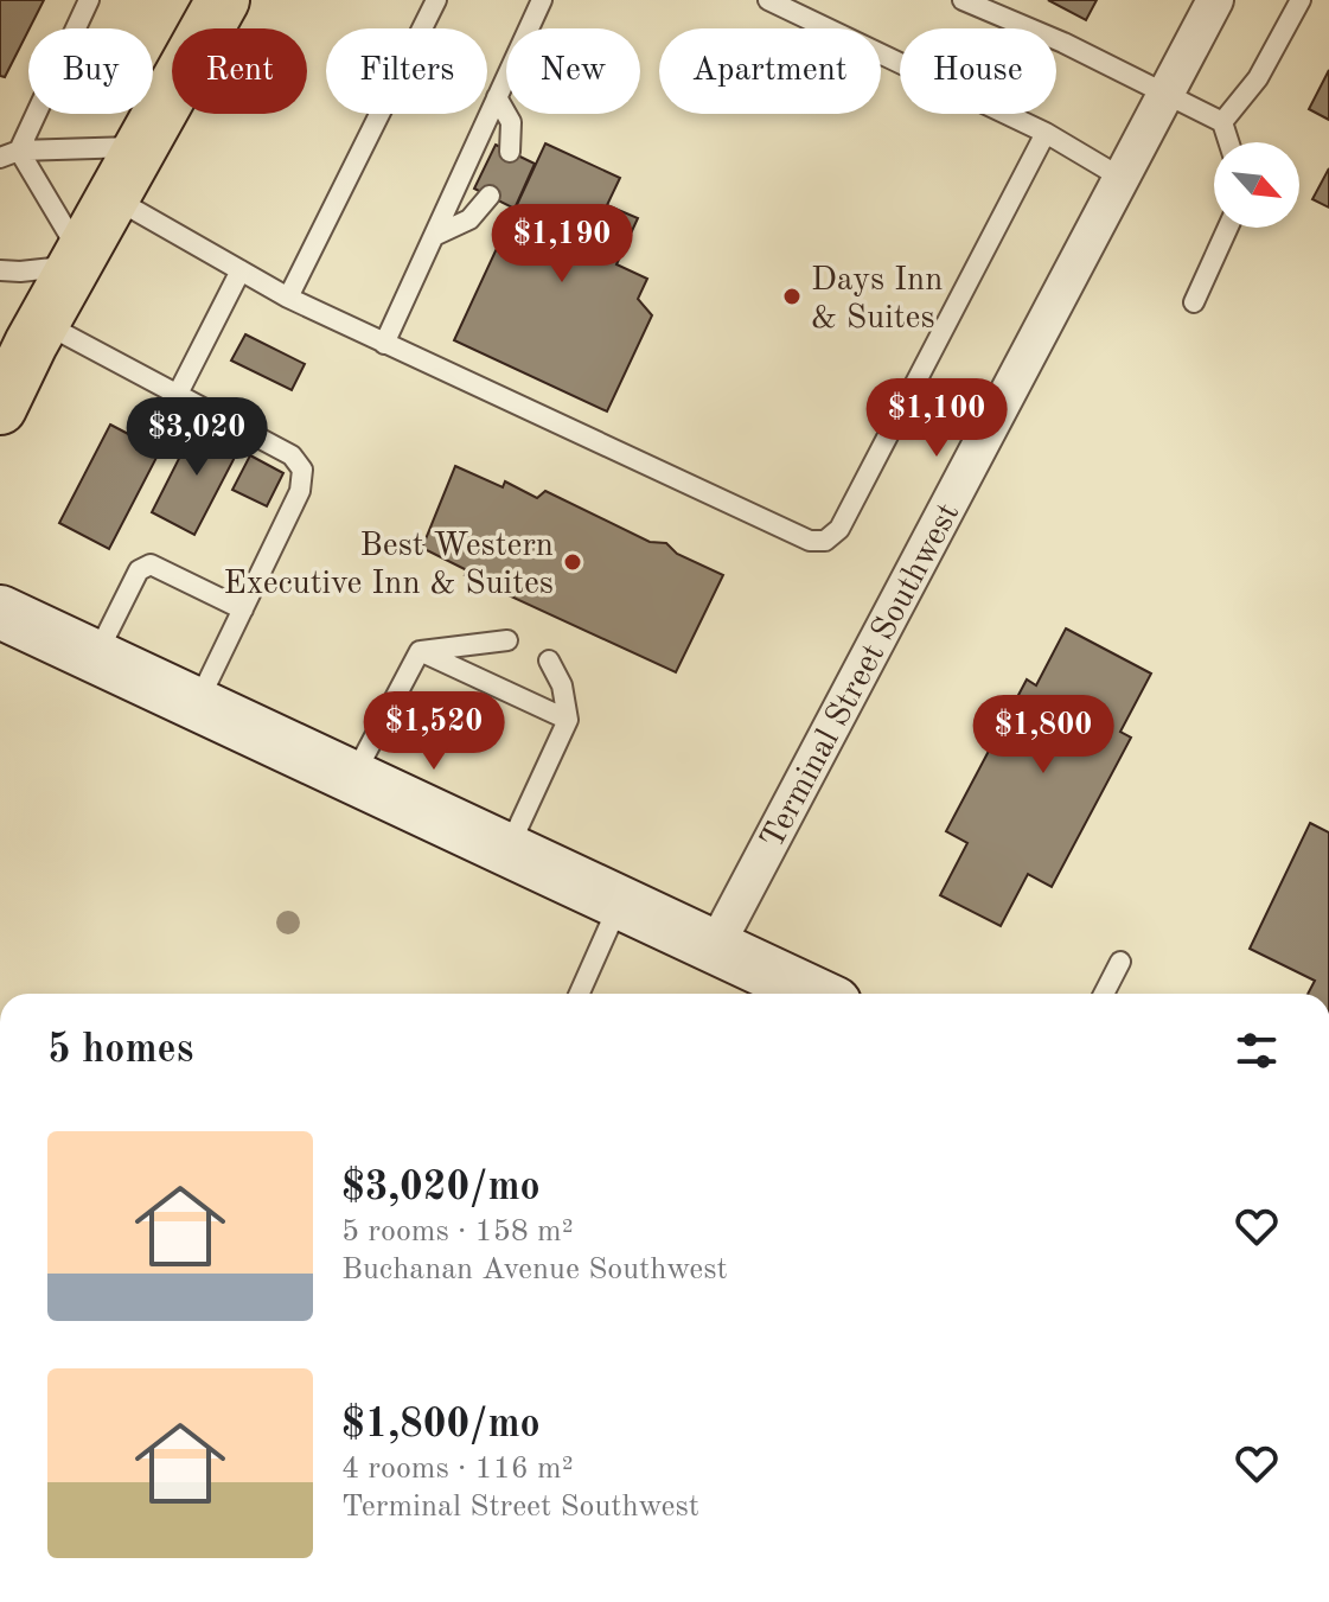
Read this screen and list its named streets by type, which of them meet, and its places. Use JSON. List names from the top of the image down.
{
  "streets": {
    "street": ["Terminal Street Southwest"]
  },
  "places": ["Days Inn & Suites", "Best Western Executive Inn & Suites"],
  "north": "bottom right",
  "page": {
    "chip": [
      "Buy",
      "Rent",
      "Filters",
      "New",
      "Apartment",
      "House"
    ],
    "price": [
      "$1,190",
      "$1,100",
      "$3,020",
      "$1,520",
      "$1,800"
    ],
    "heading": "5 homes",
    "list": [
      {
        "name": "$3,020/mo",
        "note": "5 rooms · 158 m² · Buchanan Avenue Southwest"
      },
      {
        "name": "$1,800/mo",
        "note": "4 rooms · 116 m² · Terminal Street Southwest"
      }
    ]
  }
}
